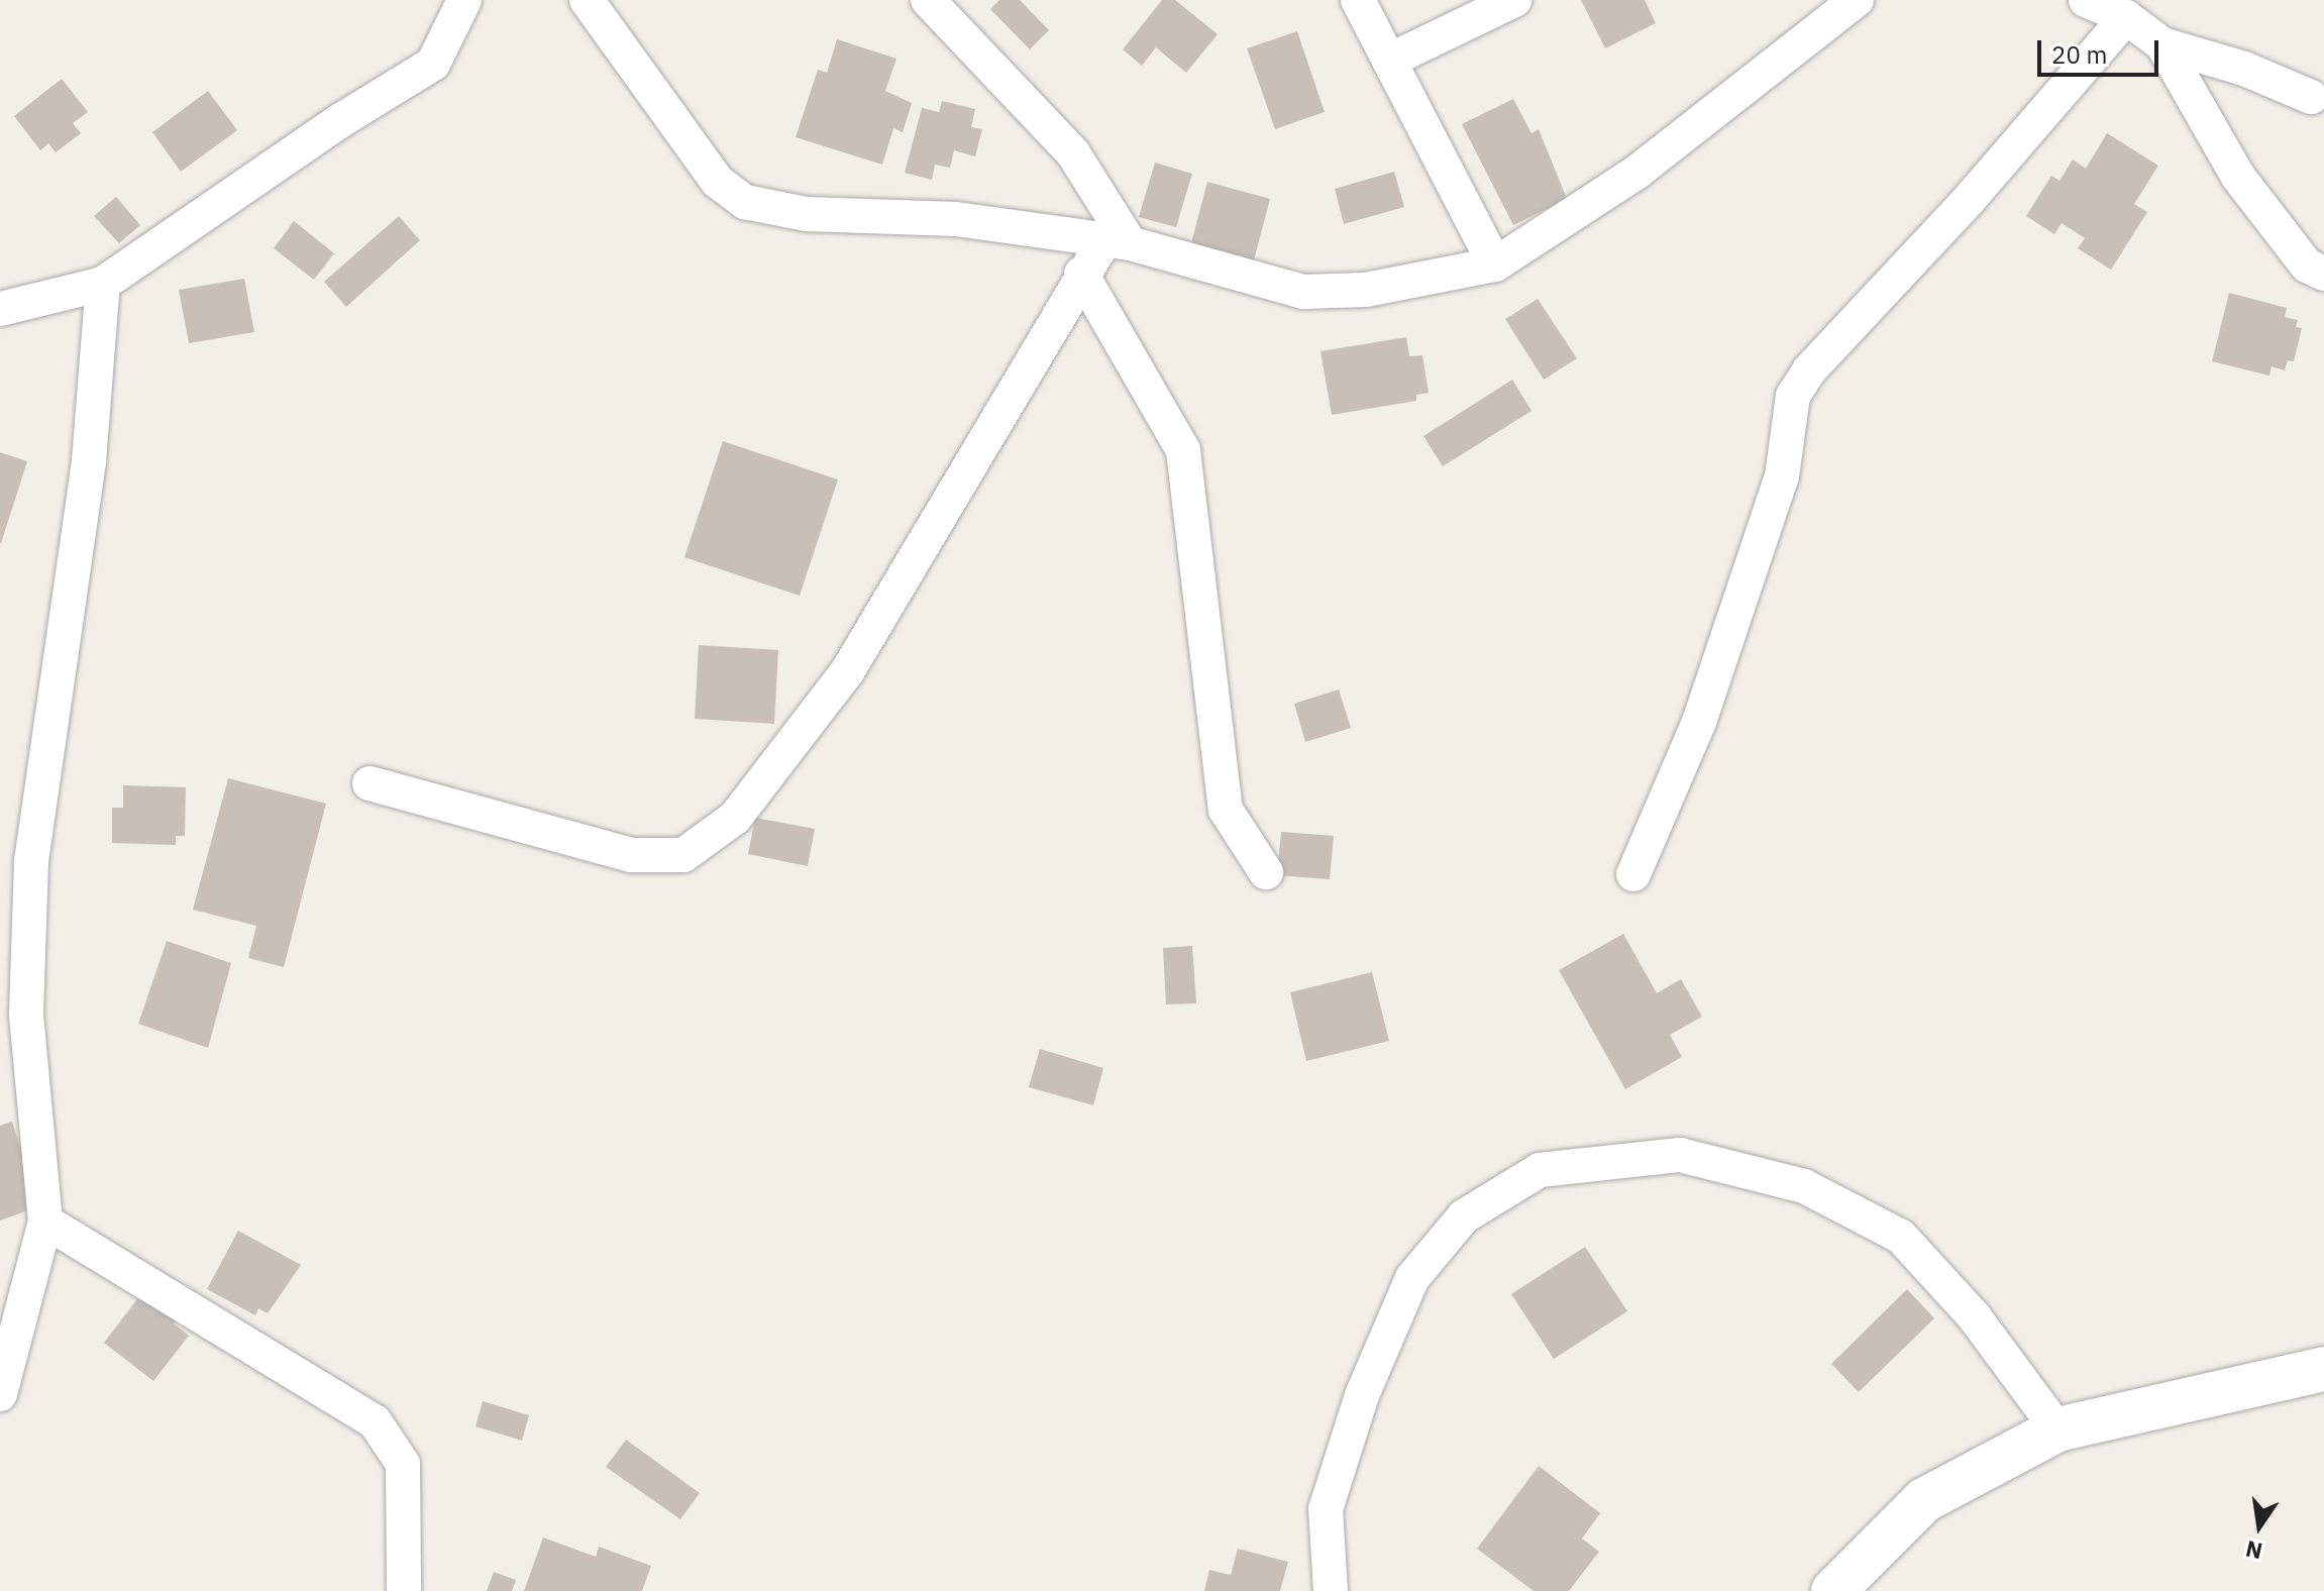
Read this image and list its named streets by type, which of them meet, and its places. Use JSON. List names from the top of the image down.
{
  "scale_bar": "20 m",
  "north": "bottom"
}
